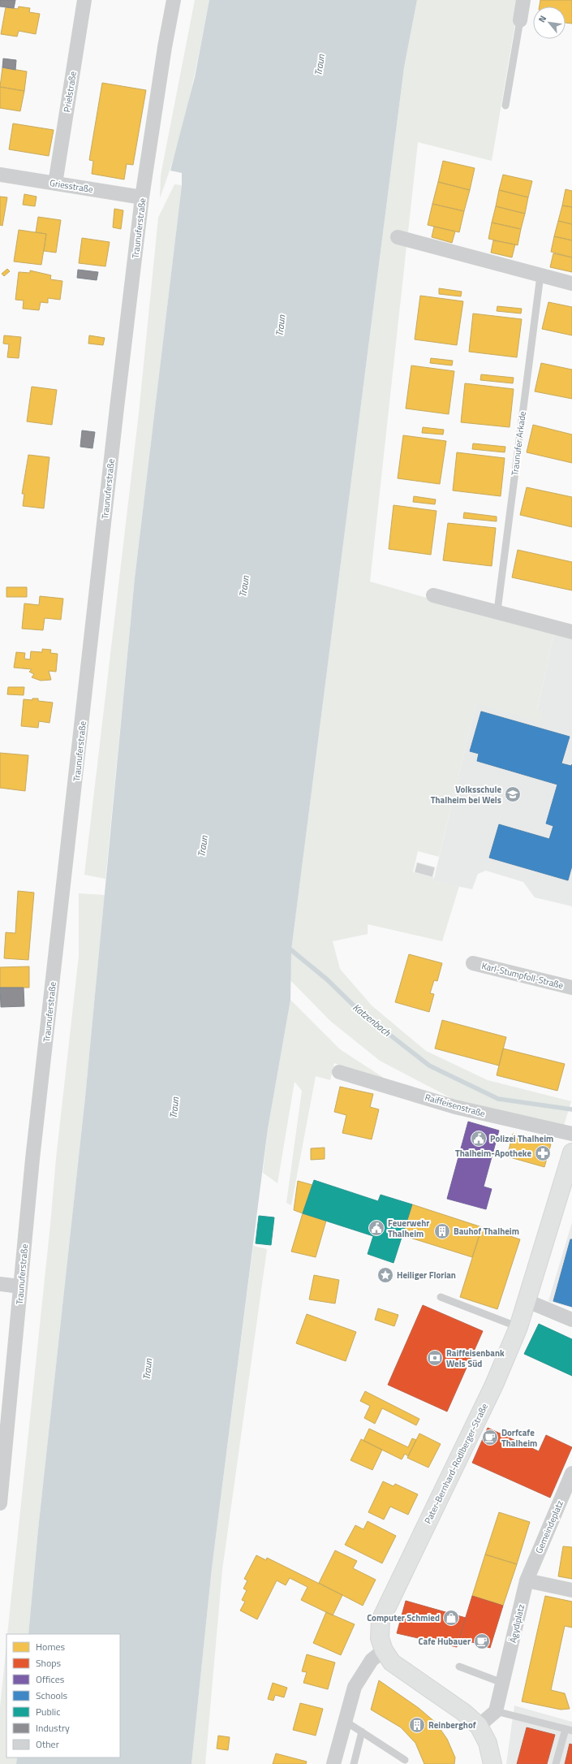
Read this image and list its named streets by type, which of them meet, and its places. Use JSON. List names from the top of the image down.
{
  "streets": {
    "main road": ["Pater-Bernhard-Rodlberger-Straße"],
    "street": [
      "Prielstraße",
      "Griesstraße",
      "Traunuferstraße",
      "Karl-Stumpfoll-Straße",
      "Raiffeisenstraße",
      "Gemeindeplatz",
      "Ägydiplatz"
    ],
    "lane": ["Traunufer Arkade"]
  },
  "crossings": [
    ["Prielstraße", "Griesstraße"],
    ["Griesstraße", "Traunuferstraße"],
    ["Gemeindeplatz", "Ägydiplatz"]
  ],
  "water": ["Traun", "Katzenbach"],
  "places": {
    "school or university": ["Volksschule Thalheim bei Wels"],
    "public building": ["Polizei Thalheim", "Feuerwehr Thalheim"],
    "pharmacy": ["Thalheim-Apotheke"],
    "building": ["Bauhof Thalheim", "Reinberghof"],
    "place": ["Heiliger Florian"],
    "bank": ["Raiffeisenbank Wels Süd"],
    "cafe": ["Dorfcafe Thalheim", "Cafe Hubauer"],
    "shop": ["Computer Schmied"]
  },
  "legend": [
    "Homes",
    "Shops",
    "Offices",
    "Schools",
    "Public",
    "Industry",
    "Other"
  ],
  "north": "top left"
}
